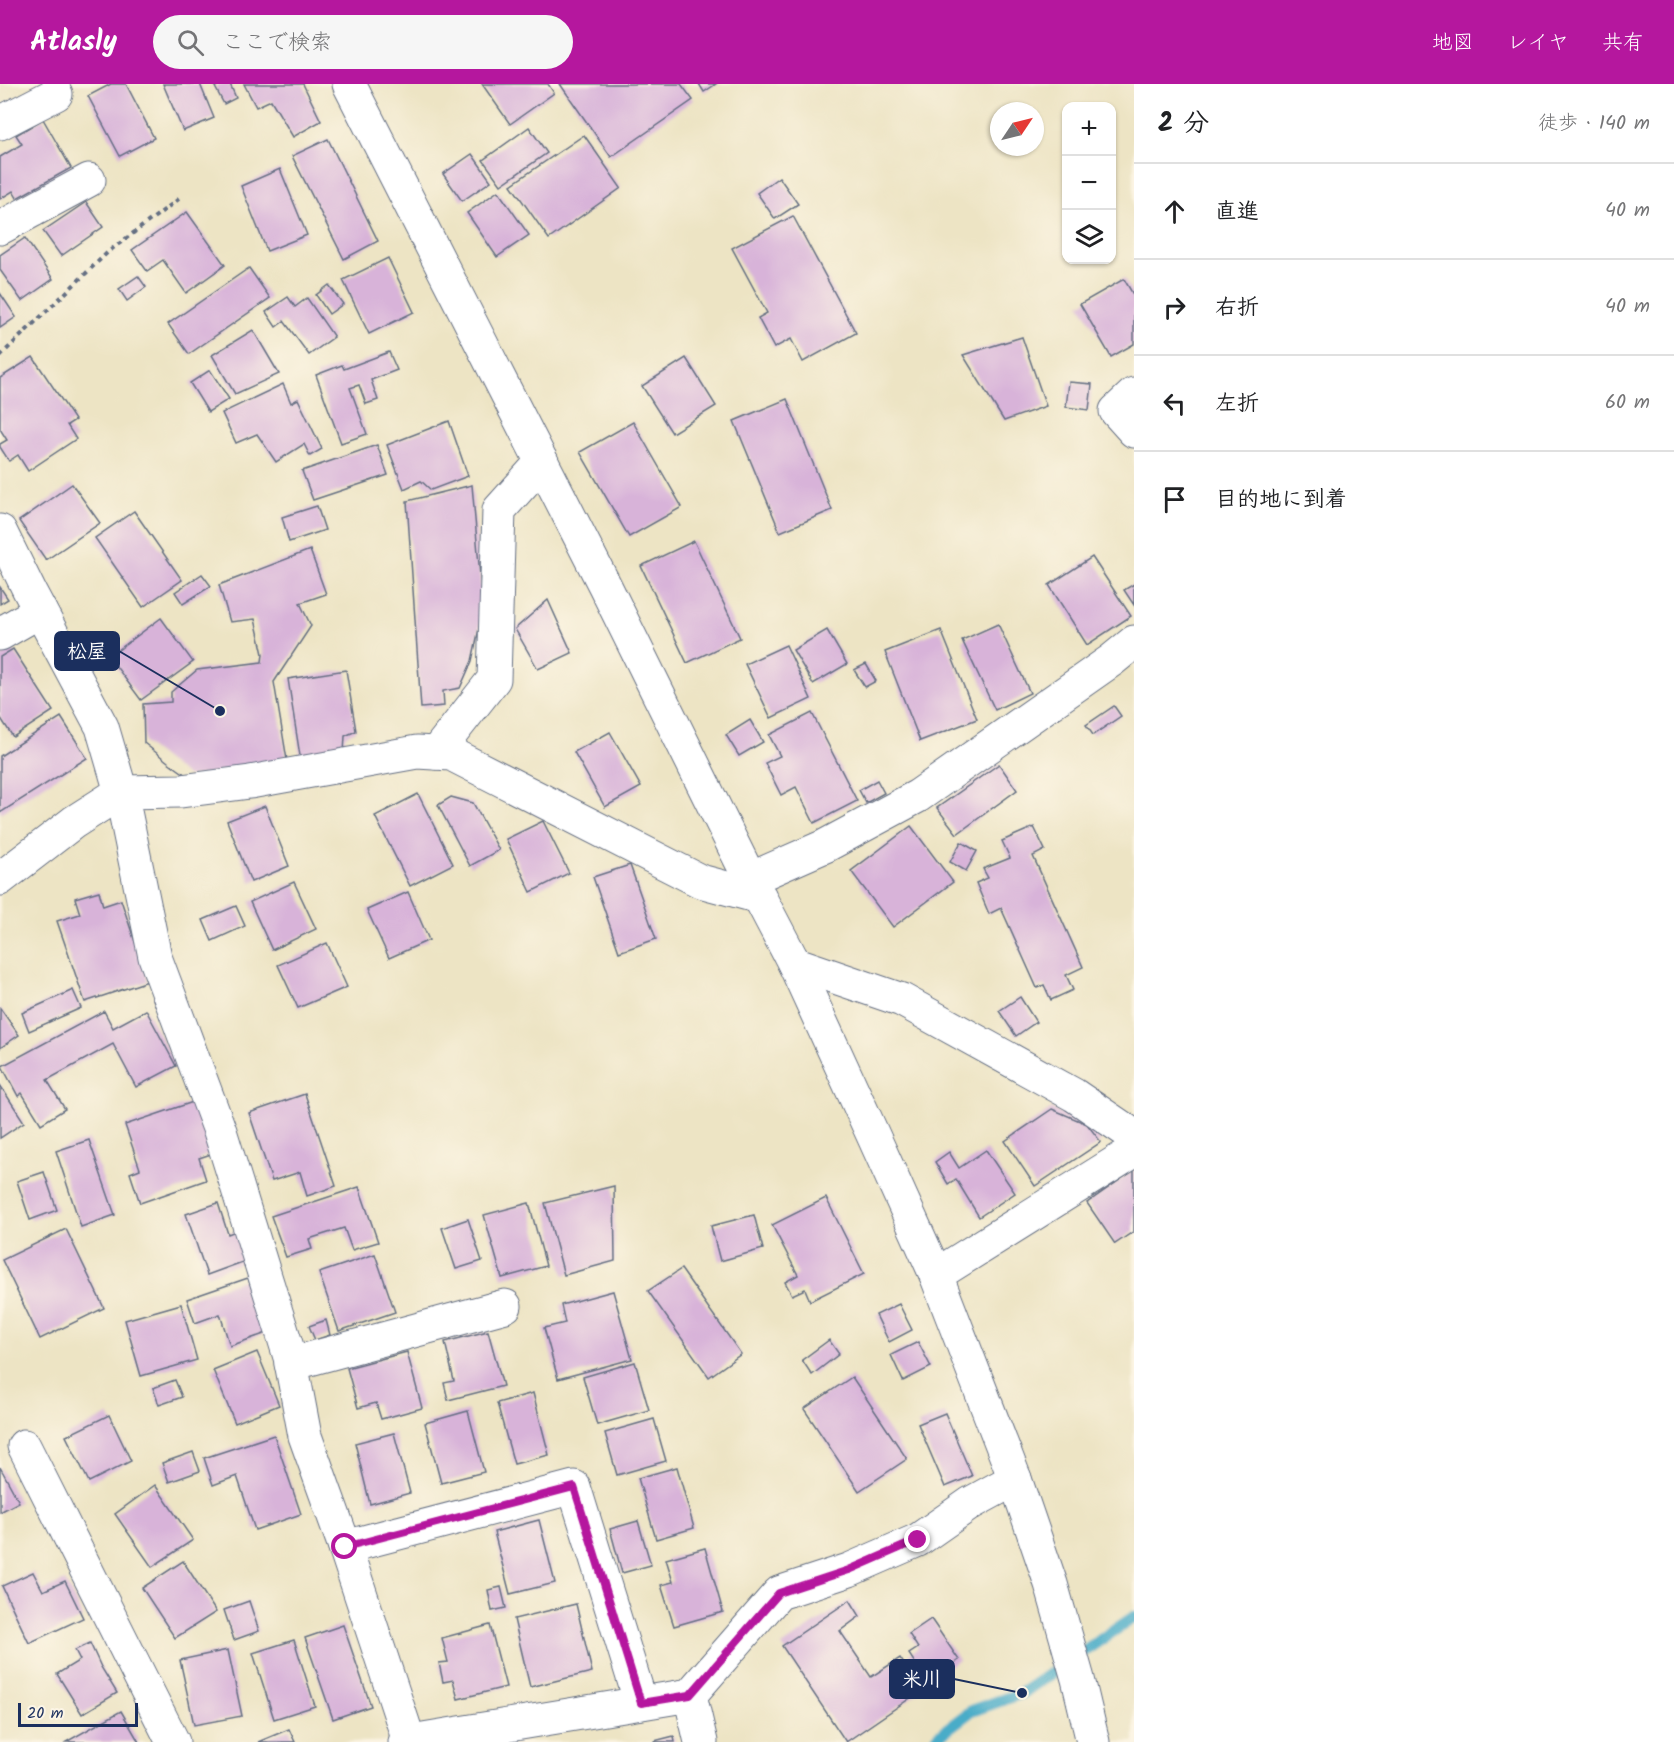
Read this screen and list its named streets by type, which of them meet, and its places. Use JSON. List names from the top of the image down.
{
  "places": ["松屋", "米川"],
  "scale_bar": "20 m",
  "north": "top right",
  "page": {
    "header": "Atlasly",
    "search": "ここで検索",
    "nav": ["地図", "レイヤ", "共有"],
    "heading": ["2 分", "徒歩 · 140 m"],
    "map_buttons": ["+", "−"],
    "list": [
      ["直進", "40 m"],
      ["右折", "40 m"],
      ["左折", "60 m"],
      "目的地に到着"
    ],
    "scale": "20 m"
  }
}
